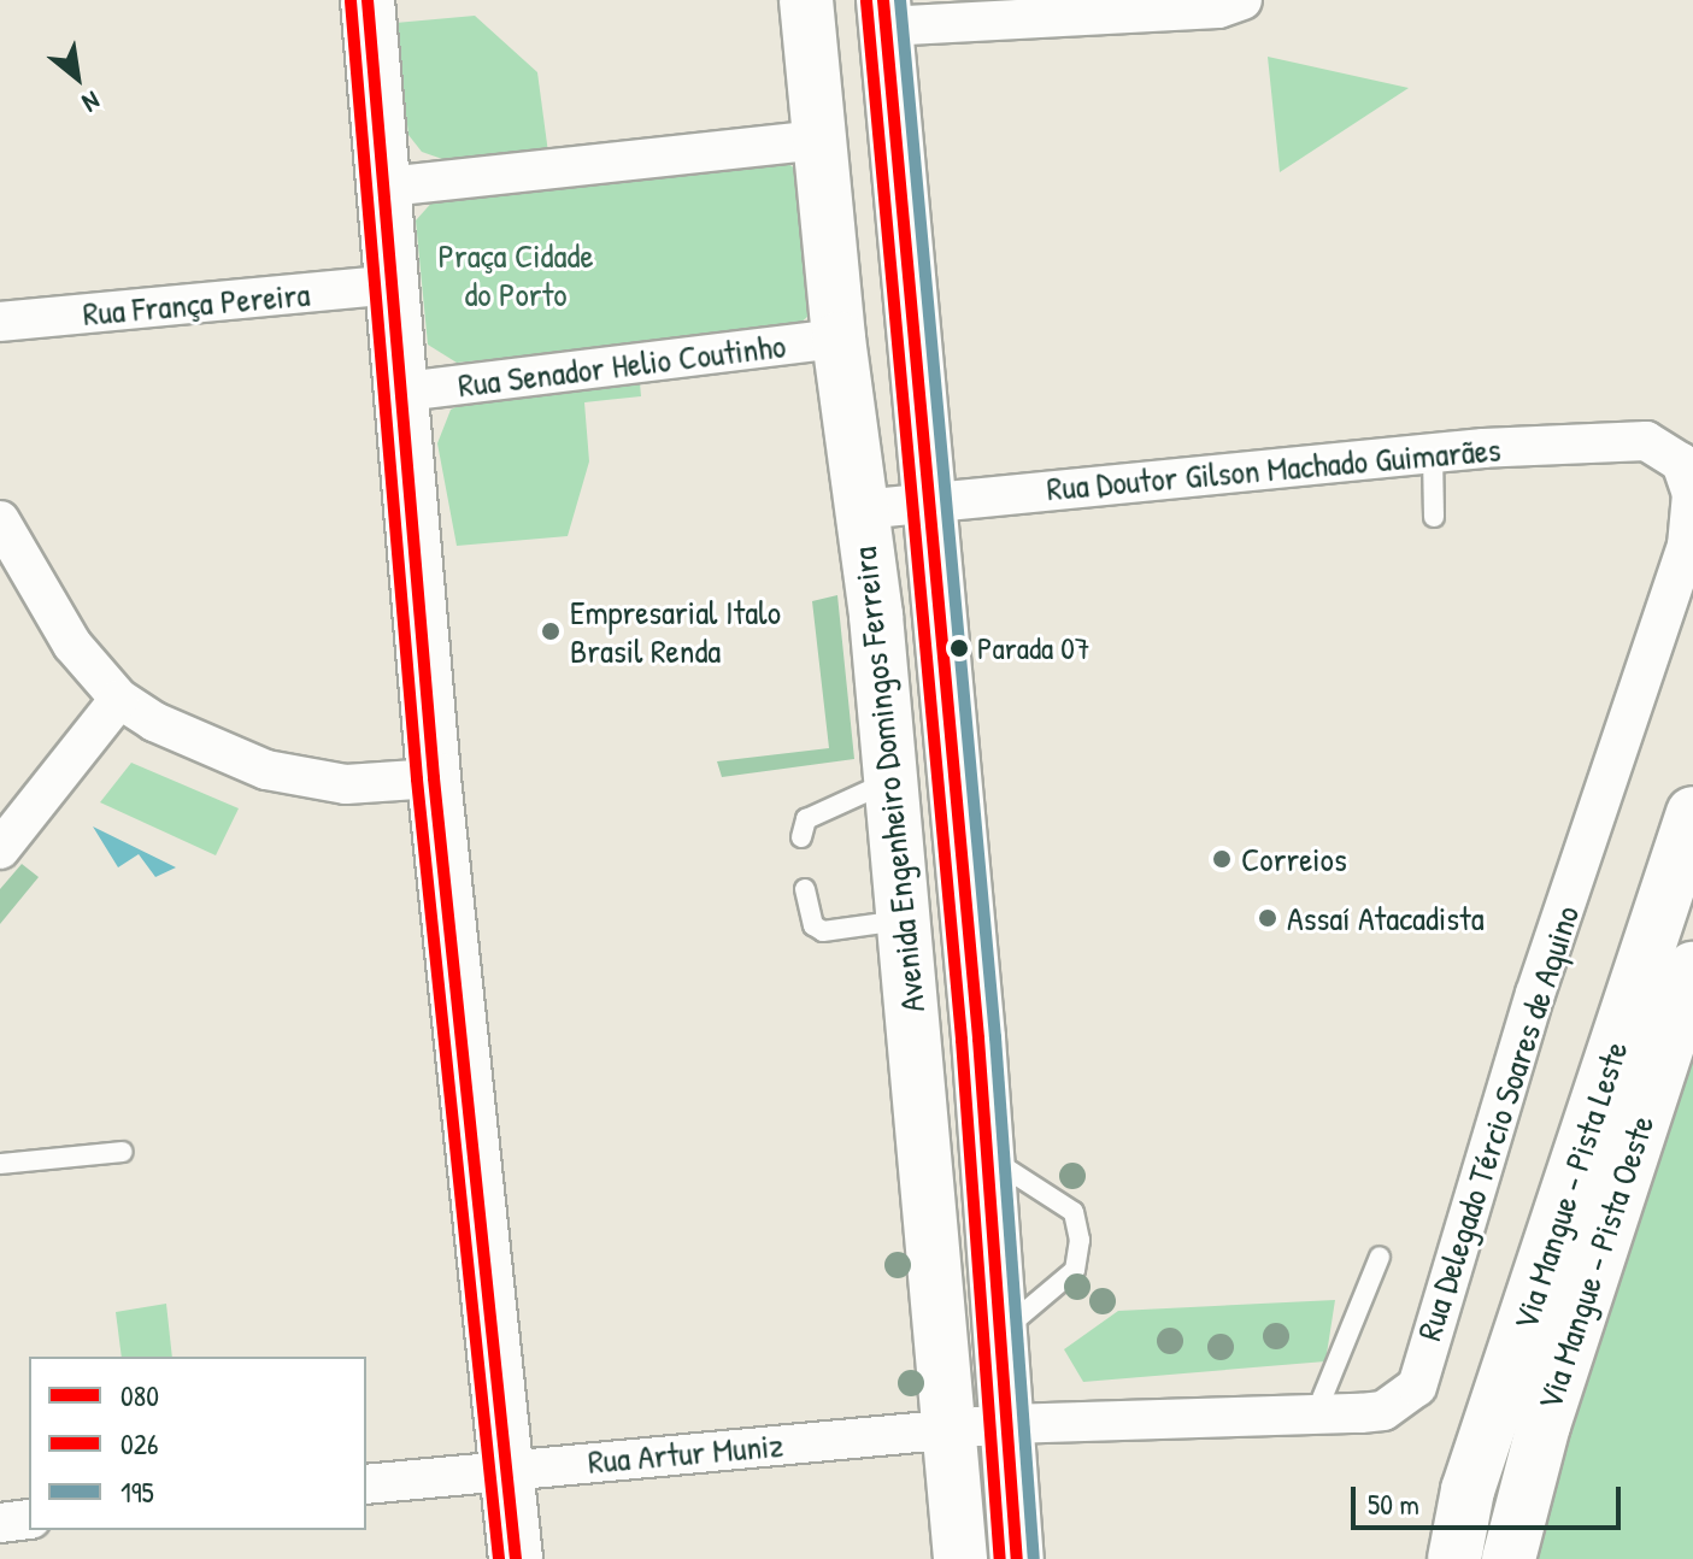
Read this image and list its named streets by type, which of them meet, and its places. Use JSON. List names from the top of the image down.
{
  "streets": {
    "main road": ["Avenida Engenheiro Domingos Ferreira", "Via Mangue - Pista Leste", "Via Mangue - Pista Oeste"],
    "street": [
      "Rua França Pereira",
      "Rua Senador Helio Coutinho",
      "Rua Doutor Gilson Machado Guimarães",
      "Rua Delegado Tércio Soares de Aquino",
      "Rua Artur Muniz"
    ]
  },
  "crossings": [
    ["Rua Senador Helio Coutinho", "Avenida Engenheiro Domingos Ferreira"],
    ["Rua Doutor Gilson Machado Guimarães", "Avenida Engenheiro Domingos Ferreira"],
    ["Rua Doutor Gilson Machado Guimarães", "Rua Delegado Tércio Soares de Aquino"],
    ["Avenida Engenheiro Domingos Ferreira", "Rua Delegado Tércio Soares de Aquino"],
    ["Avenida Engenheiro Domingos Ferreira", "Rua Artur Muniz"],
    ["Rua Delegado Tércio Soares de Aquino", "Rua Artur Muniz"]
  ],
  "parks": ["Praça Cidade do Porto"],
  "places": [
    "Empresarial Italo Brasil Renda",
    "Parada 07",
    "Correios",
    "Assaí Atacadista"
  ],
  "lines": ["transit line 080", "transit line 195", "transit line 026"],
  "legend": ["080", "026", "195"],
  "scale_bar": "50 m",
  "north": "bottom right"
}
